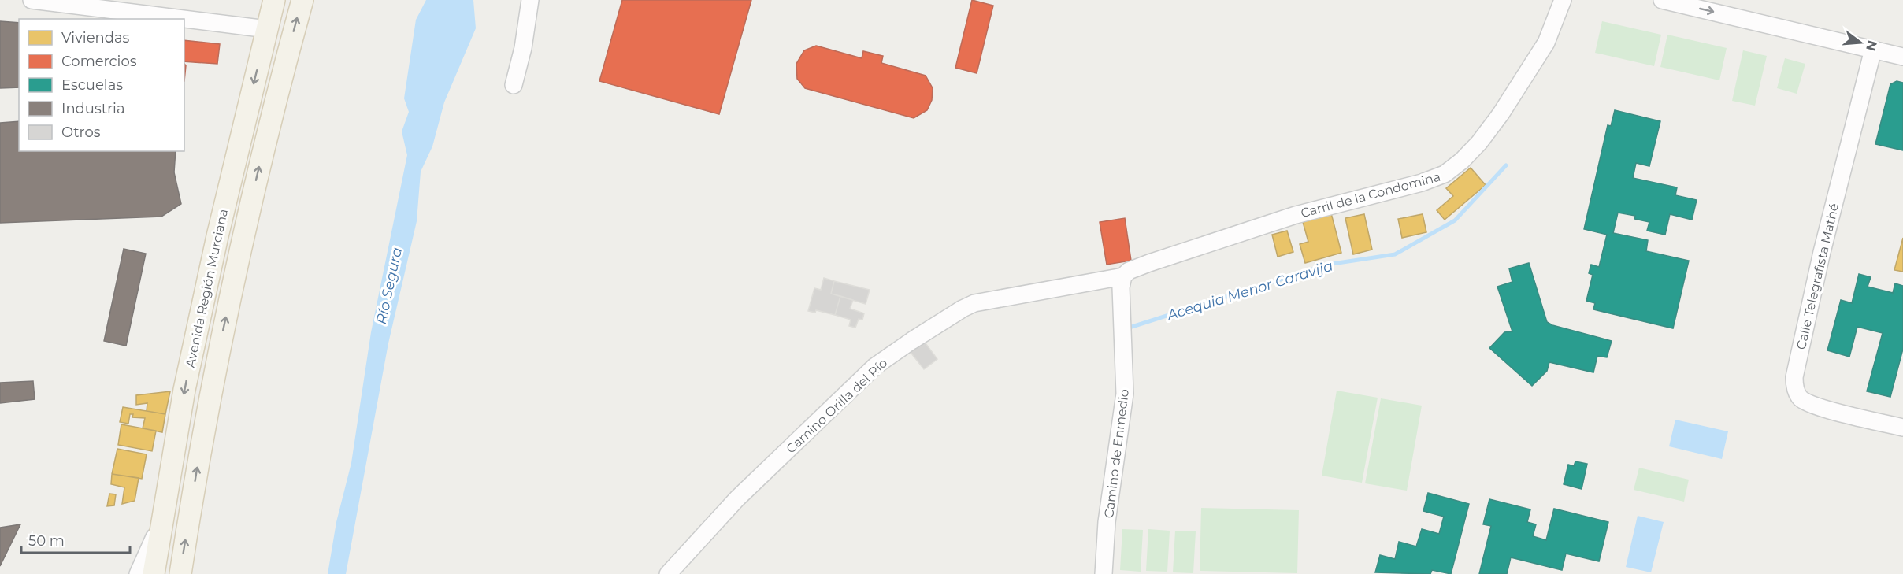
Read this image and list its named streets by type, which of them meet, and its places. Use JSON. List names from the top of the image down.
{
  "streets": {
    "main road": ["Avenida Región Murciana"],
    "street": [
      "Carril de la Condomina",
      "Calle Telegrafista Mathé",
      "Camino Orilla del Río",
      "Camino de Enmedio"
    ]
  },
  "crossings": [
    ["Carril de la Condomina", "Camino Orilla del Río"],
    ["Carril de la Condomina", "Camino de Enmedio"],
    ["Camino Orilla del Río", "Camino de Enmedio"]
  ],
  "water": ["Río Segura", "Acequia Menor Caravija"],
  "legend": [
    "Viviendas",
    "Comercios",
    "Escuelas",
    "Industria",
    "Otros"
  ],
  "scale_bar": "50 m",
  "north": "right"
}
